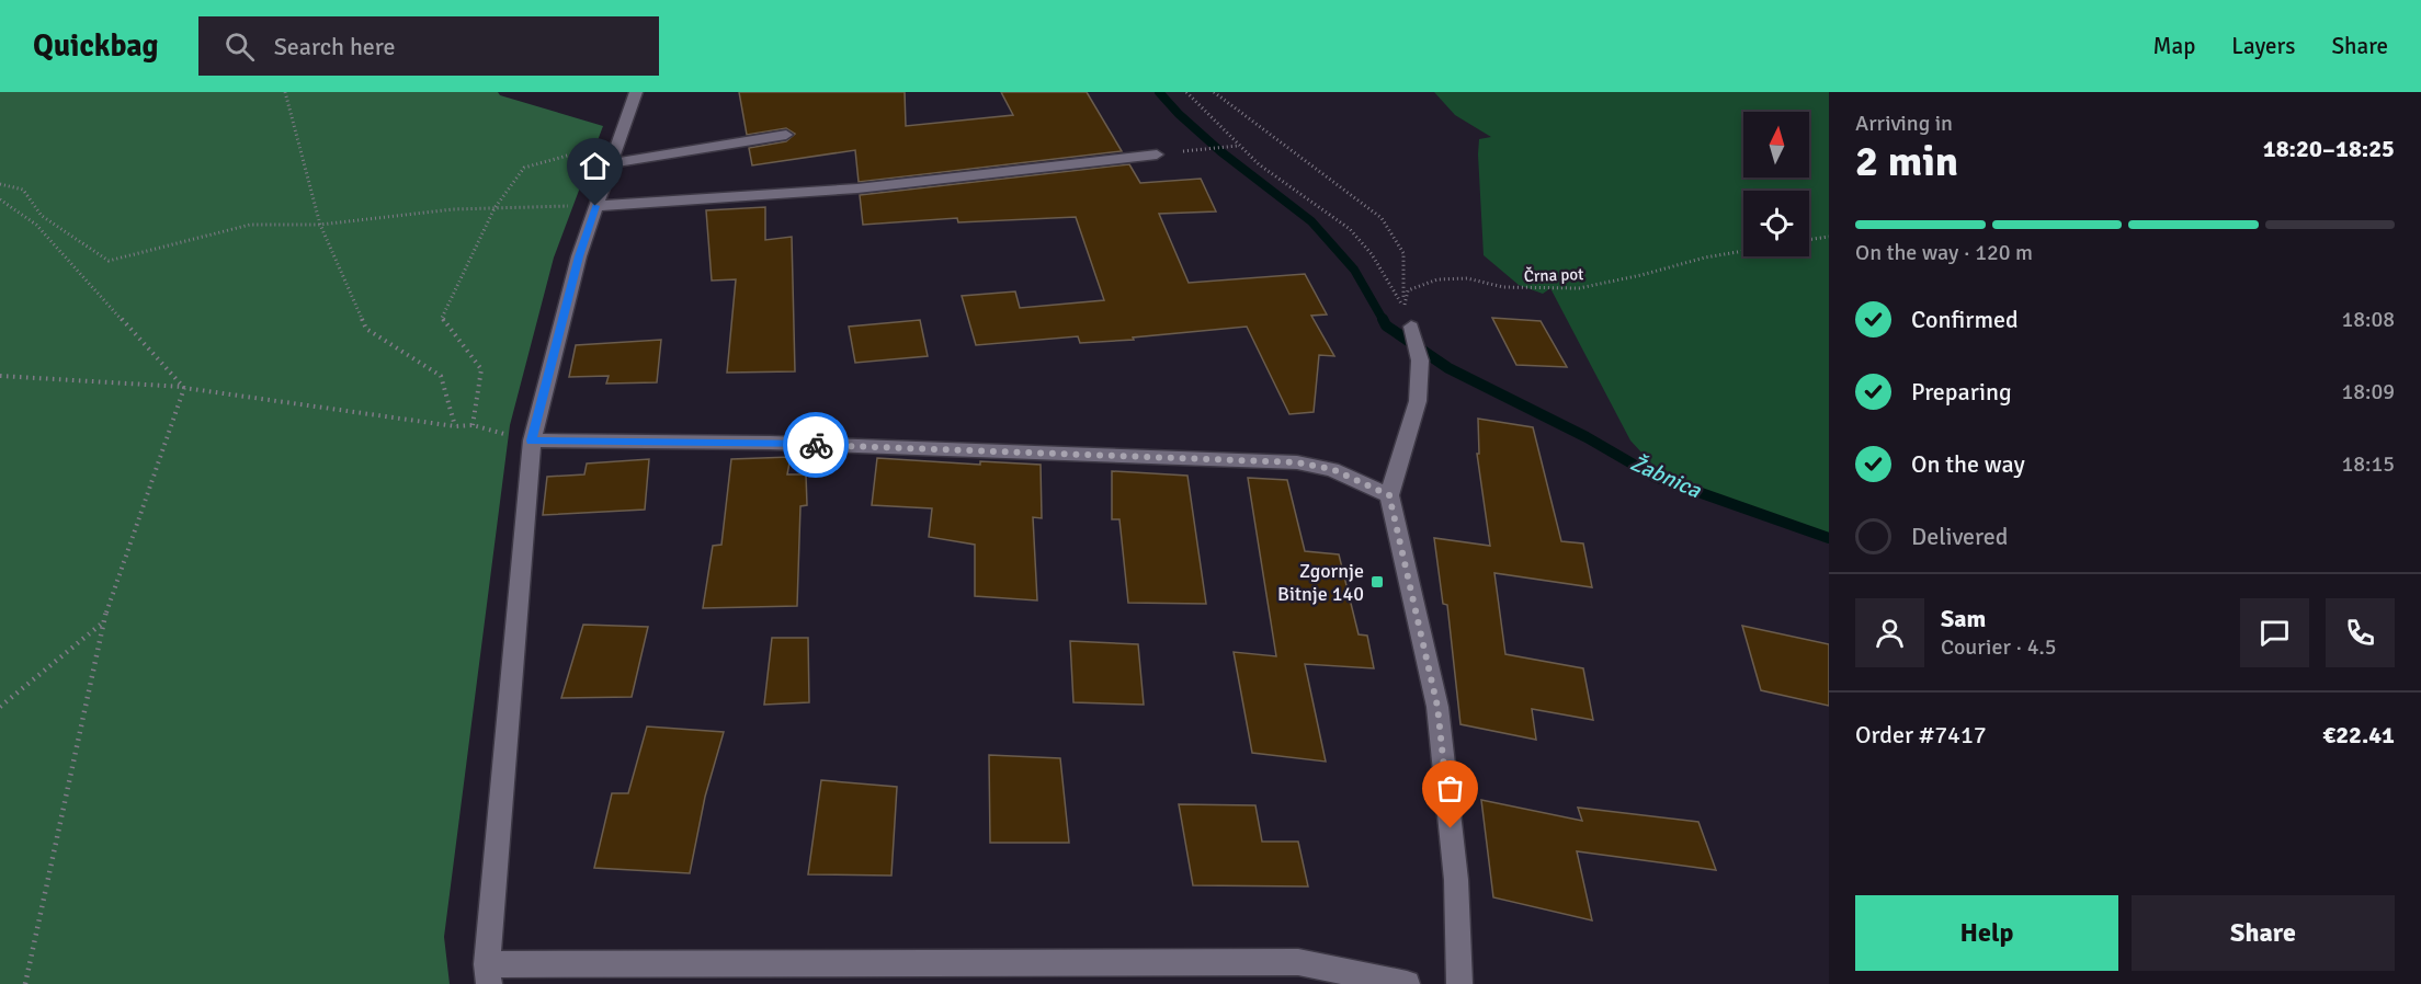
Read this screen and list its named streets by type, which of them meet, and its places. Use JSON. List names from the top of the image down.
{
  "streets": {
    "path": ["Črna pot"]
  },
  "water": ["Žabnica"],
  "places": {
    "transit": ["Zgornje Bitnje 140"]
  },
  "north": "top",
  "page": {
    "header": "Quickbag",
    "search": "Search here",
    "nav": ["Map", "Layers", "Share"],
    "heading": ["2 min", "Arriving in", "18:20–18:25"],
    "panel": [
      "Sam",
      "Courier · 4.5",
      "Order #7417",
      "€22.41"
    ],
    "bar": "On the way · 120 m",
    "list": [
      ["Confirmed", "18:08"],
      ["Preparing", "18:09"],
      ["On the way", "18:15"],
      "Delivered"
    ],
    "buttons": ["Help", "Share"]
  }
}
